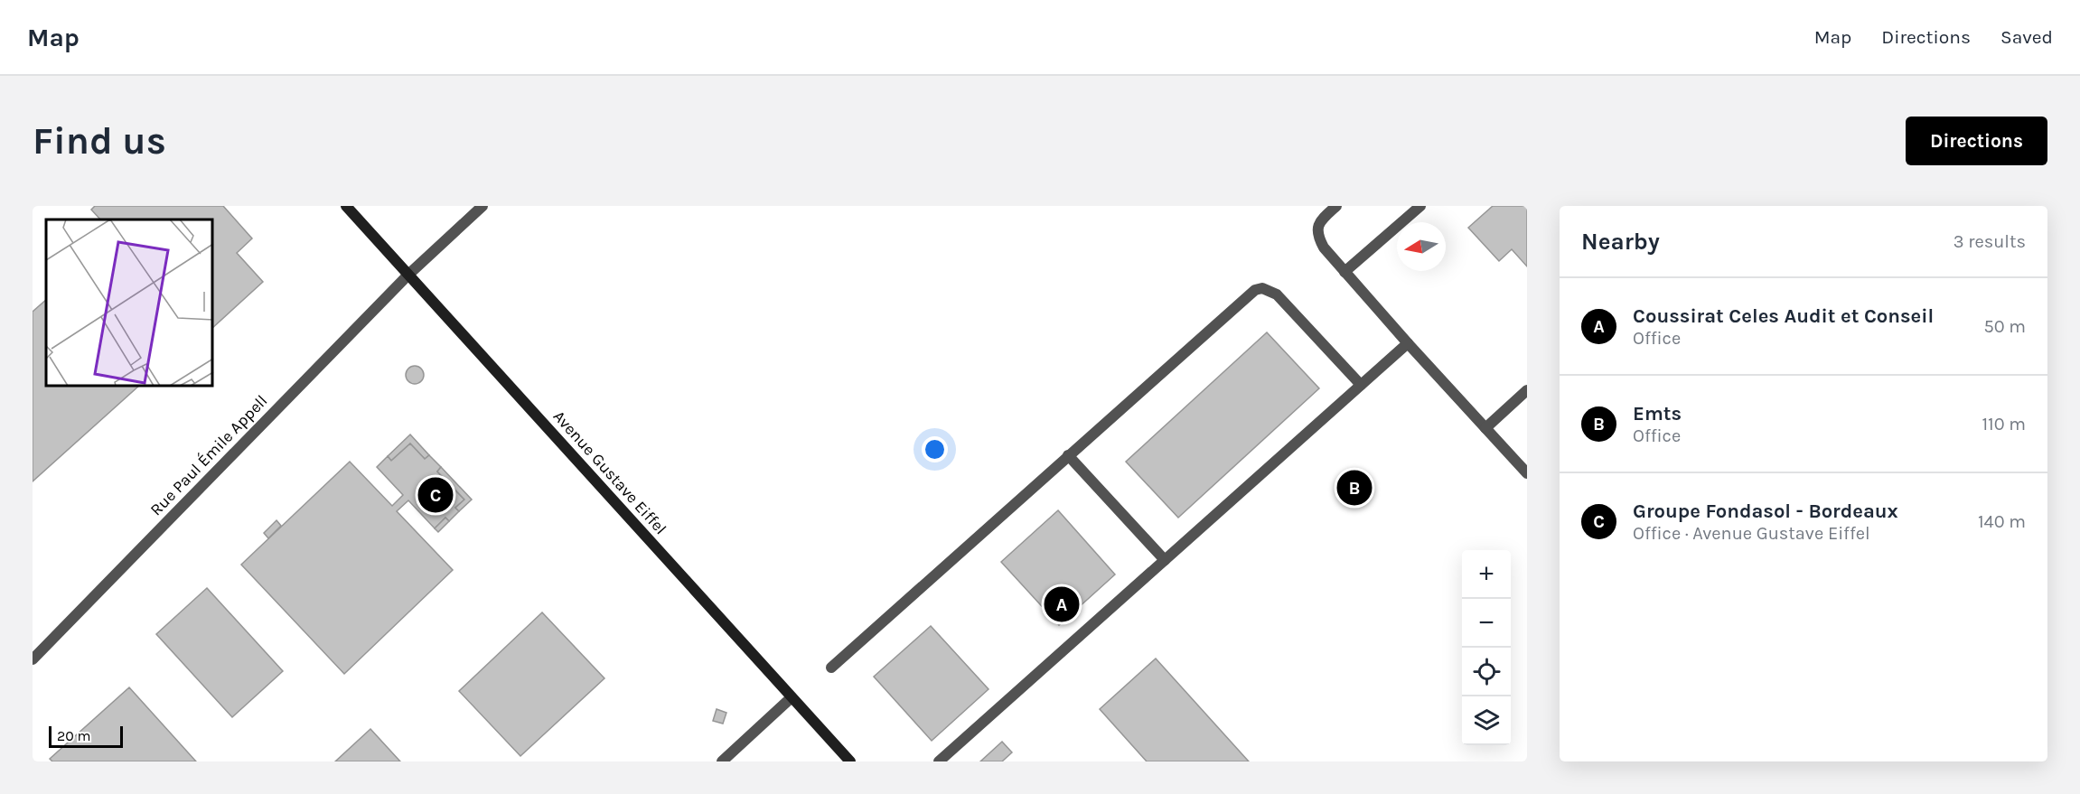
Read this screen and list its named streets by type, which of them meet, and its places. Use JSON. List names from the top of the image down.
{
  "streets": {
    "street": ["Rue Paul Émile Appell", "Avenue Gustave Eiffel"]
  },
  "crossings": [
    ["Rue Paul Émile Appell", "Avenue Gustave Eiffel"]
  ],
  "scale_bar": "20 m",
  "north": "left",
  "page": {
    "header": "Map",
    "nav": ["Map", "Directions", "Saved"],
    "buttons": "Directions",
    "title": "Find us",
    "heading": ["Nearby", "3 results"],
    "list": [
      {
        "mark": "A",
        "name": "Coussirat Celes Audit et Conseil",
        "note": "Office",
        "value": "50 m"
      },
      {
        "mark": "B",
        "name": "Emts",
        "note": "Office",
        "value": "110 m"
      },
      {
        "mark": "C",
        "name": "Groupe Fondasol - Bordeaux",
        "note": "Office · Avenue Gustave Eiffel",
        "value": "140 m"
      }
    ],
    "pins": ["B", "C", "A"],
    "map_buttons": ["+", "−"],
    "scale": "20 m"
  }
}
